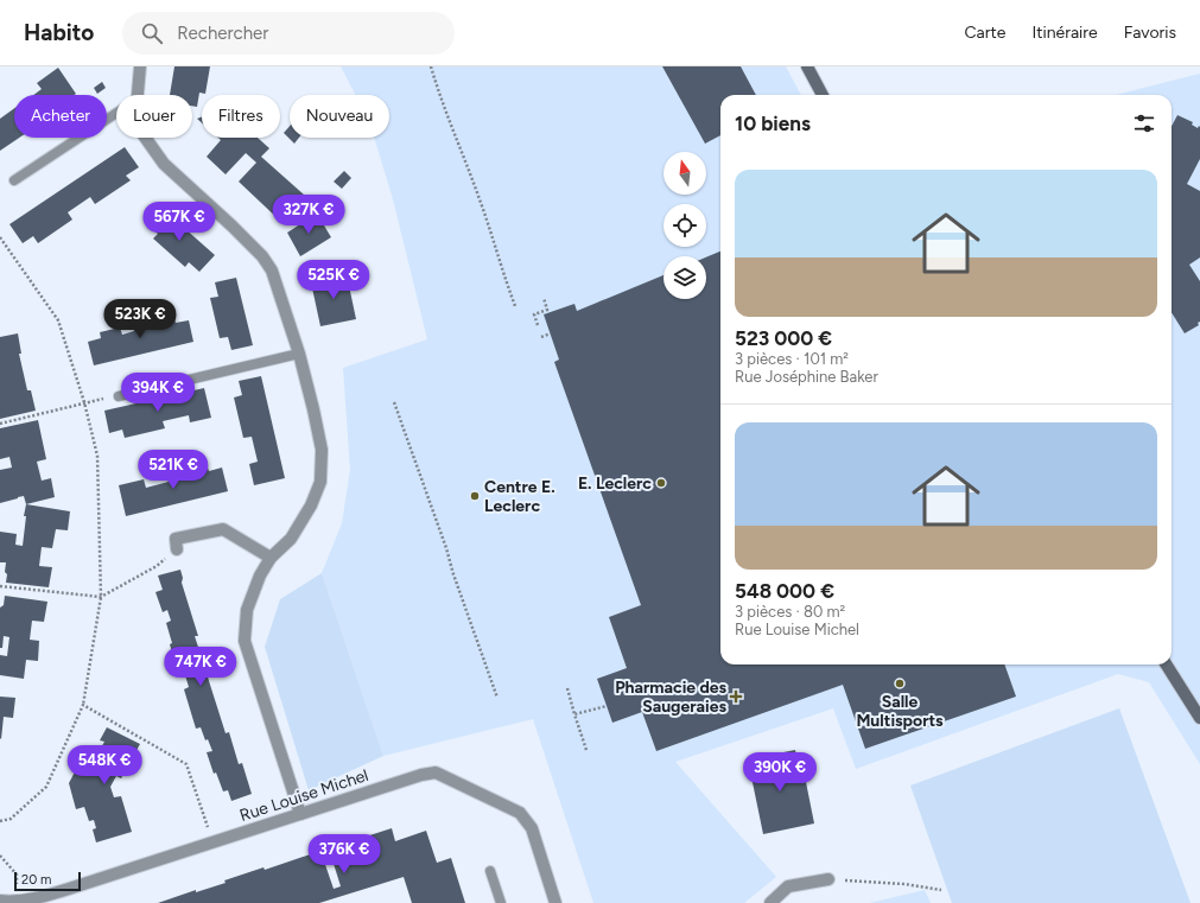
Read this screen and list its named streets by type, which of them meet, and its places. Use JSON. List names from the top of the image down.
{
  "streets": {
    "street": ["Rue Louise Michel"]
  },
  "places": {
    "other": ["E. Leclerc", "Centre E. Leclerc", "Salle Multisports"],
    "health": ["Pharmacie des Saugeraies"]
  },
  "scale_bar": "20 m",
  "north": "top",
  "page": {
    "header": "Habito",
    "search": "Rechercher",
    "nav": ["Carte", "Itinéraire", "Favoris"],
    "chip": [
      "Acheter",
      "Louer",
      "Filtres",
      "Nouveau"
    ],
    "heading": "10 biens",
    "list": [
      {
        "name": "523 000 €",
        "note": "3 pièces · 101 m² · Rue Joséphine Baker"
      },
      {
        "name": "548 000 €",
        "note": "3 pièces · 80 m² · Rue Louise Michel"
      }
    ],
    "price": [
      "327K €",
      "567K €",
      "525K €",
      "523K €",
      "394K €",
      "521K €",
      "747K €",
      "548K €",
      "390K €",
      "376K €"
    ],
    "scale": "20 m"
  }
}
